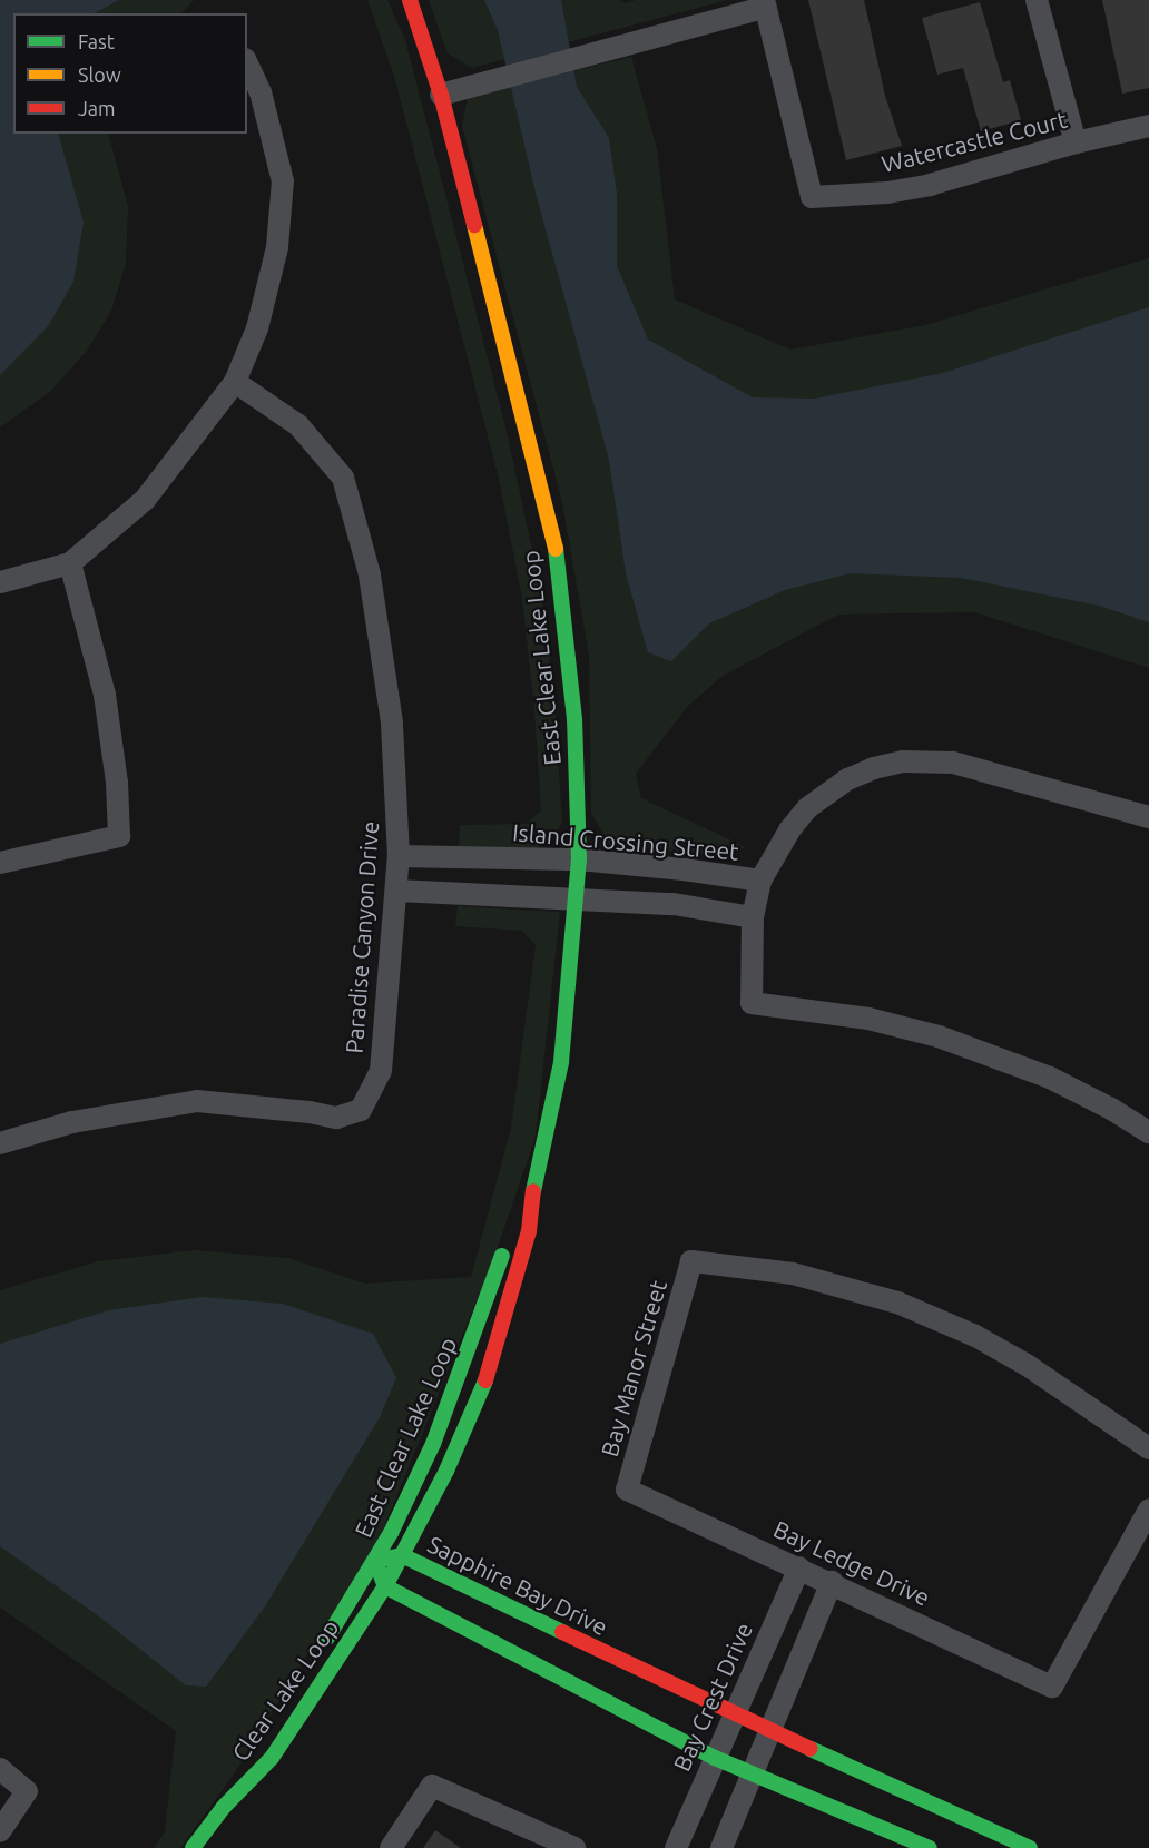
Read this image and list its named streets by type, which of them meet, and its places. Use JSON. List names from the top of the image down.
{
  "streets": {
    "street": [
      "Watercastle Court",
      "East Clear Lake Loop",
      "Island Crossing Street",
      "Paradise Canyon Drive",
      "Bay Manor Street",
      "Bay Ledge Drive",
      "Sapphire Bay Drive",
      "Clear Lake Loop",
      "Bay Crest Drive"
    ]
  },
  "crossings": [
    ["East Clear Lake Loop", "Island Crossing Street"],
    ["East Clear Lake Loop", "Sapphire Bay Drive"],
    ["East Clear Lake Loop", "Clear Lake Loop"],
    ["Island Crossing Street", "Paradise Canyon Drive"],
    ["Bay Manor Street", "Bay Ledge Drive"],
    ["Bay Ledge Drive", "Bay Crest Drive"],
    ["Sapphire Bay Drive", "Bay Crest Drive"]
  ],
  "legend": ["Fast", "Slow", "Jam"]
}
